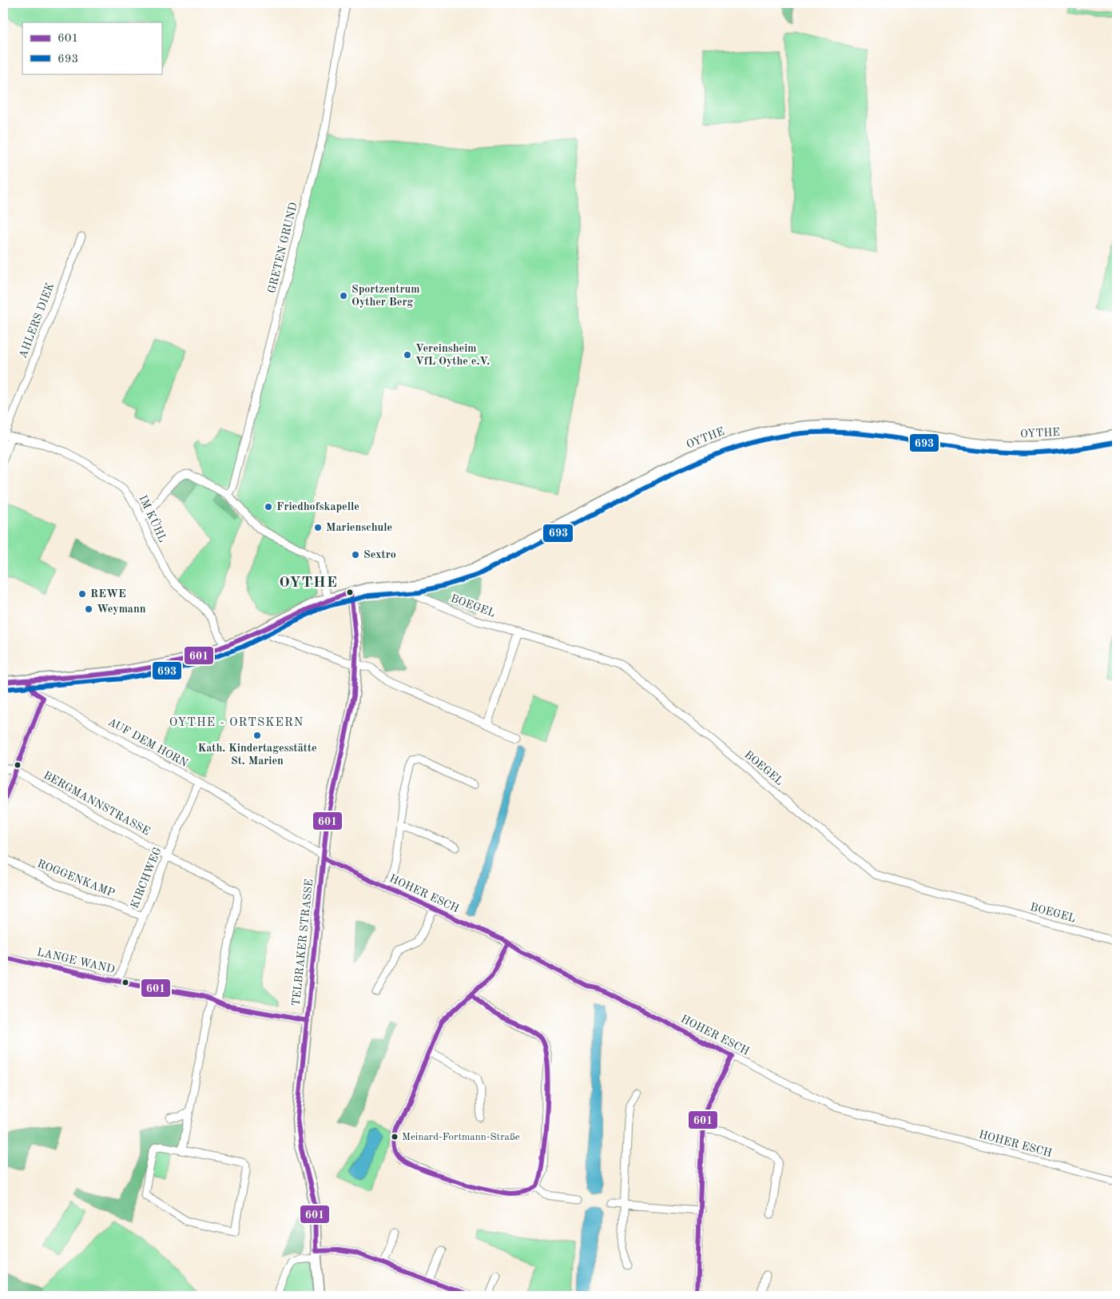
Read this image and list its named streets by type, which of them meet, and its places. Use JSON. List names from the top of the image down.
{
  "streets": {
    "main road": ["OYTHE", "TELBRAKER STRASSE"],
    "street": [
      "GRETEN GRUND",
      "AHLERS DIEK",
      "IM KÜHL",
      "BOEGEL",
      "AUF DEM HORN",
      "BERGMANNSTRASSE",
      "KIRCHWEG",
      "ROGGENKAMP",
      "HOHER ESCH",
      "LANGE WAND"
    ]
  },
  "crossings": [
    ["AHLERS DIEK", "IM KÜHL"],
    ["OYTHE", "IM KÜHL"],
    ["OYTHE", "BOEGEL"],
    ["OYTHE", "AUF DEM HORN"],
    ["OYTHE", "TELBRAKER STRASSE"],
    ["AUF DEM HORN", "KIRCHWEG"],
    ["AUF DEM HORN", "HOHER ESCH"],
    ["AUF DEM HORN", "TELBRAKER STRASSE"],
    ["BERGMANNSTRASSE", "KIRCHWEG"],
    ["BERGMANNSTRASSE", "LANGE WAND"],
    ["KIRCHWEG", "ROGGENKAMP"],
    ["KIRCHWEG", "LANGE WAND"],
    ["HOHER ESCH", "TELBRAKER STRASSE"],
    ["TELBRAKER STRASSE", "LANGE WAND"]
  ],
  "districts": ["OYTHE", "OYTHE - ORTSKERN"],
  "places": [
    "Sportzentrum Oyther Berg",
    "Vereinsheim VfL Oythe e.V.",
    "Friedhofskapelle",
    "Marienschule",
    "Sextro",
    "REWE",
    "Weymann",
    "Kath. Kindertagesstätte St. Marien",
    "Meinard-Fortmann-Straße"
  ],
  "lines": ["transit line 693", "transit line 601"],
  "legend": ["601", "693"]
}
